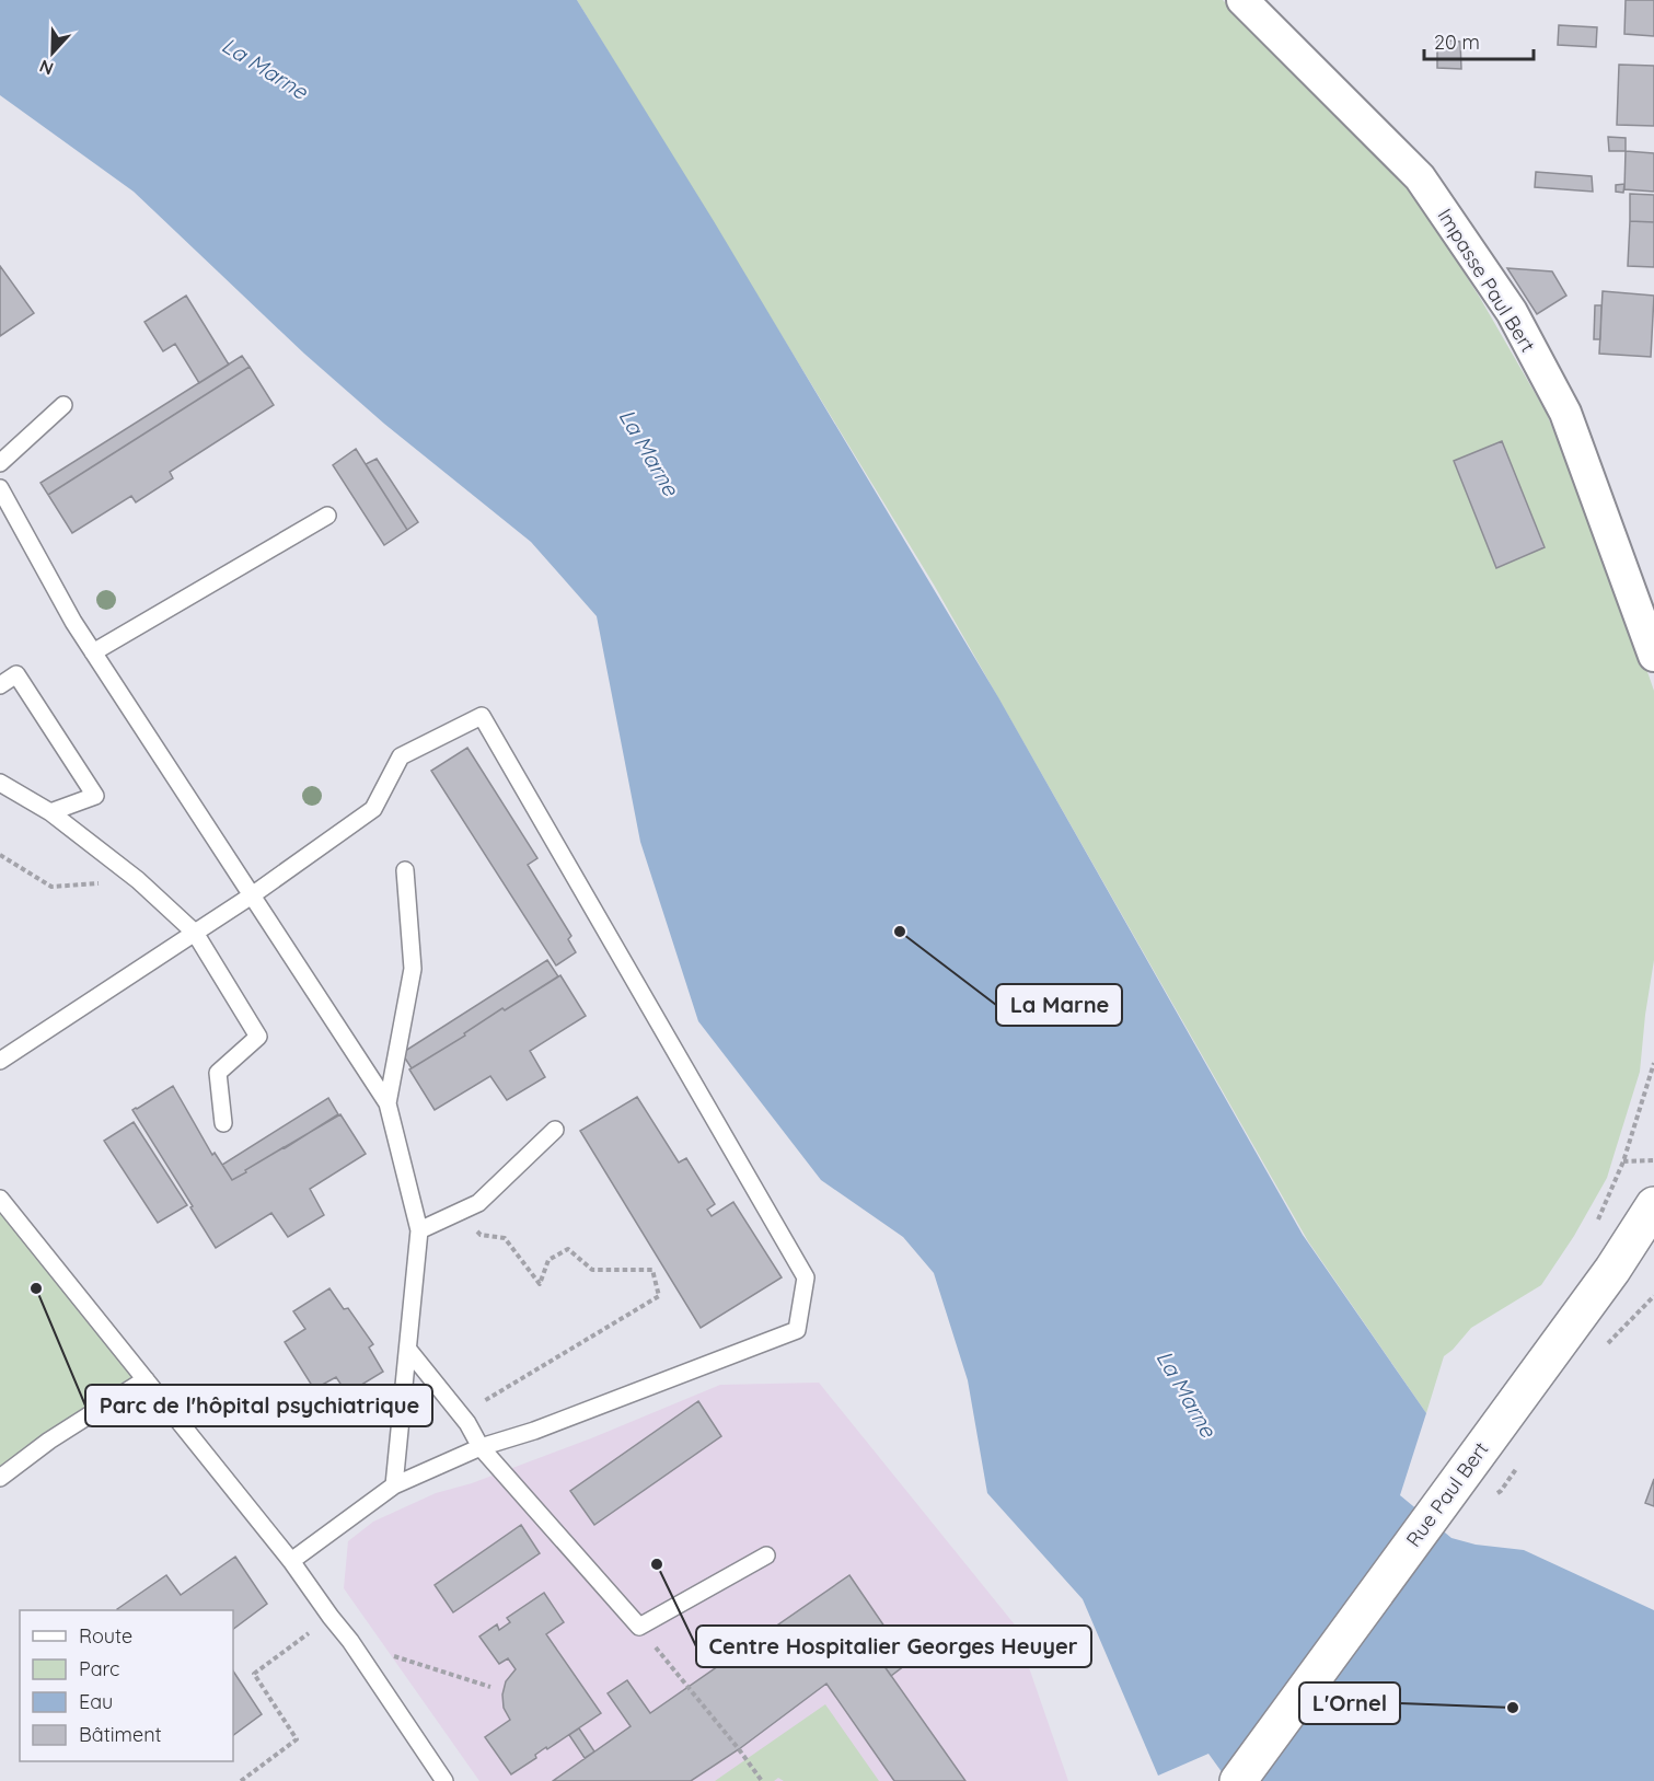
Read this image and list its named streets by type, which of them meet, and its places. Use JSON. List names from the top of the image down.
{
  "streets": {
    "main road": ["Rue Paul Bert"],
    "street": ["Impasse Paul Bert"]
  },
  "water": ["La Marne"],
  "places": [
    "La Marne",
    "Parc de l'hôpital psychiatrique",
    "Centre Hospitalier Georges Heuyer",
    "L'Ornel"
  ],
  "legend": [
    "Route",
    "Parc",
    "Eau",
    "Bâtiment"
  ],
  "scale_bar": "20 m",
  "north": "bottom"
}
